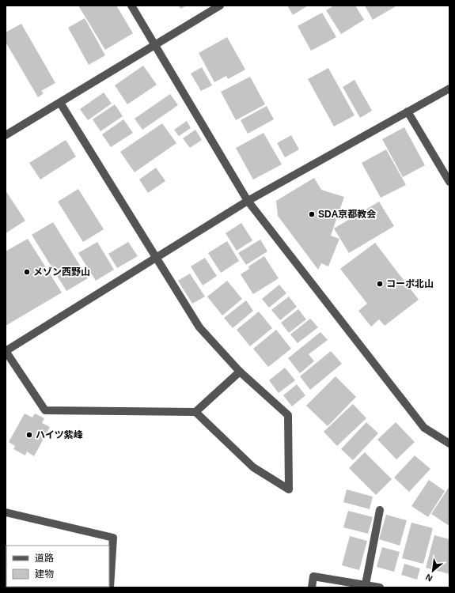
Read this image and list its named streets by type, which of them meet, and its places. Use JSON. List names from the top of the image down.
{
  "places": [
    "SDA京都教会",
    "メゾン西野山",
    "コーポ北山",
    "ハイツ紫峰"
  ],
  "legend": ["道路", "建物"],
  "north": "bottom left"
}
